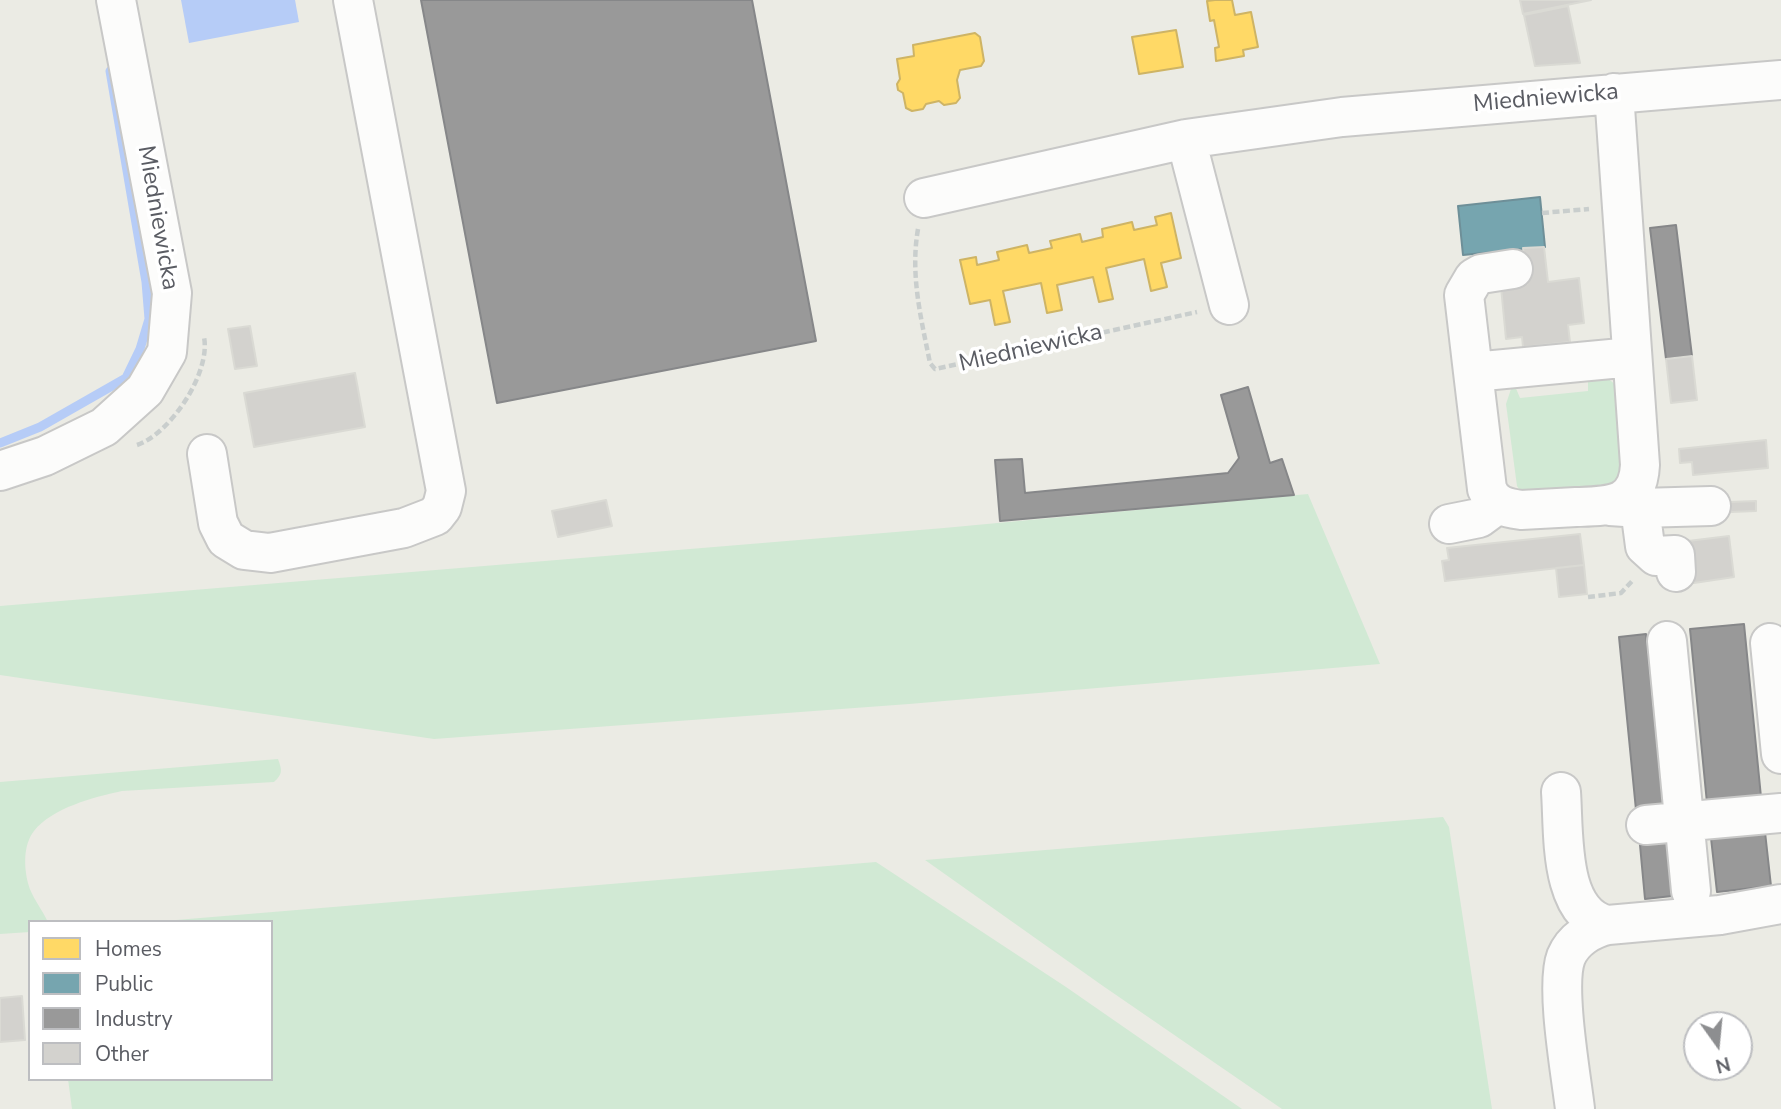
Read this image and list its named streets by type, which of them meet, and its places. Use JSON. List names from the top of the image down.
{
  "streets": {
    "street": ["Miedniewicka"]
  },
  "legend": [
    "Homes",
    "Public",
    "Industry",
    "Other"
  ],
  "north": "bottom"
}
